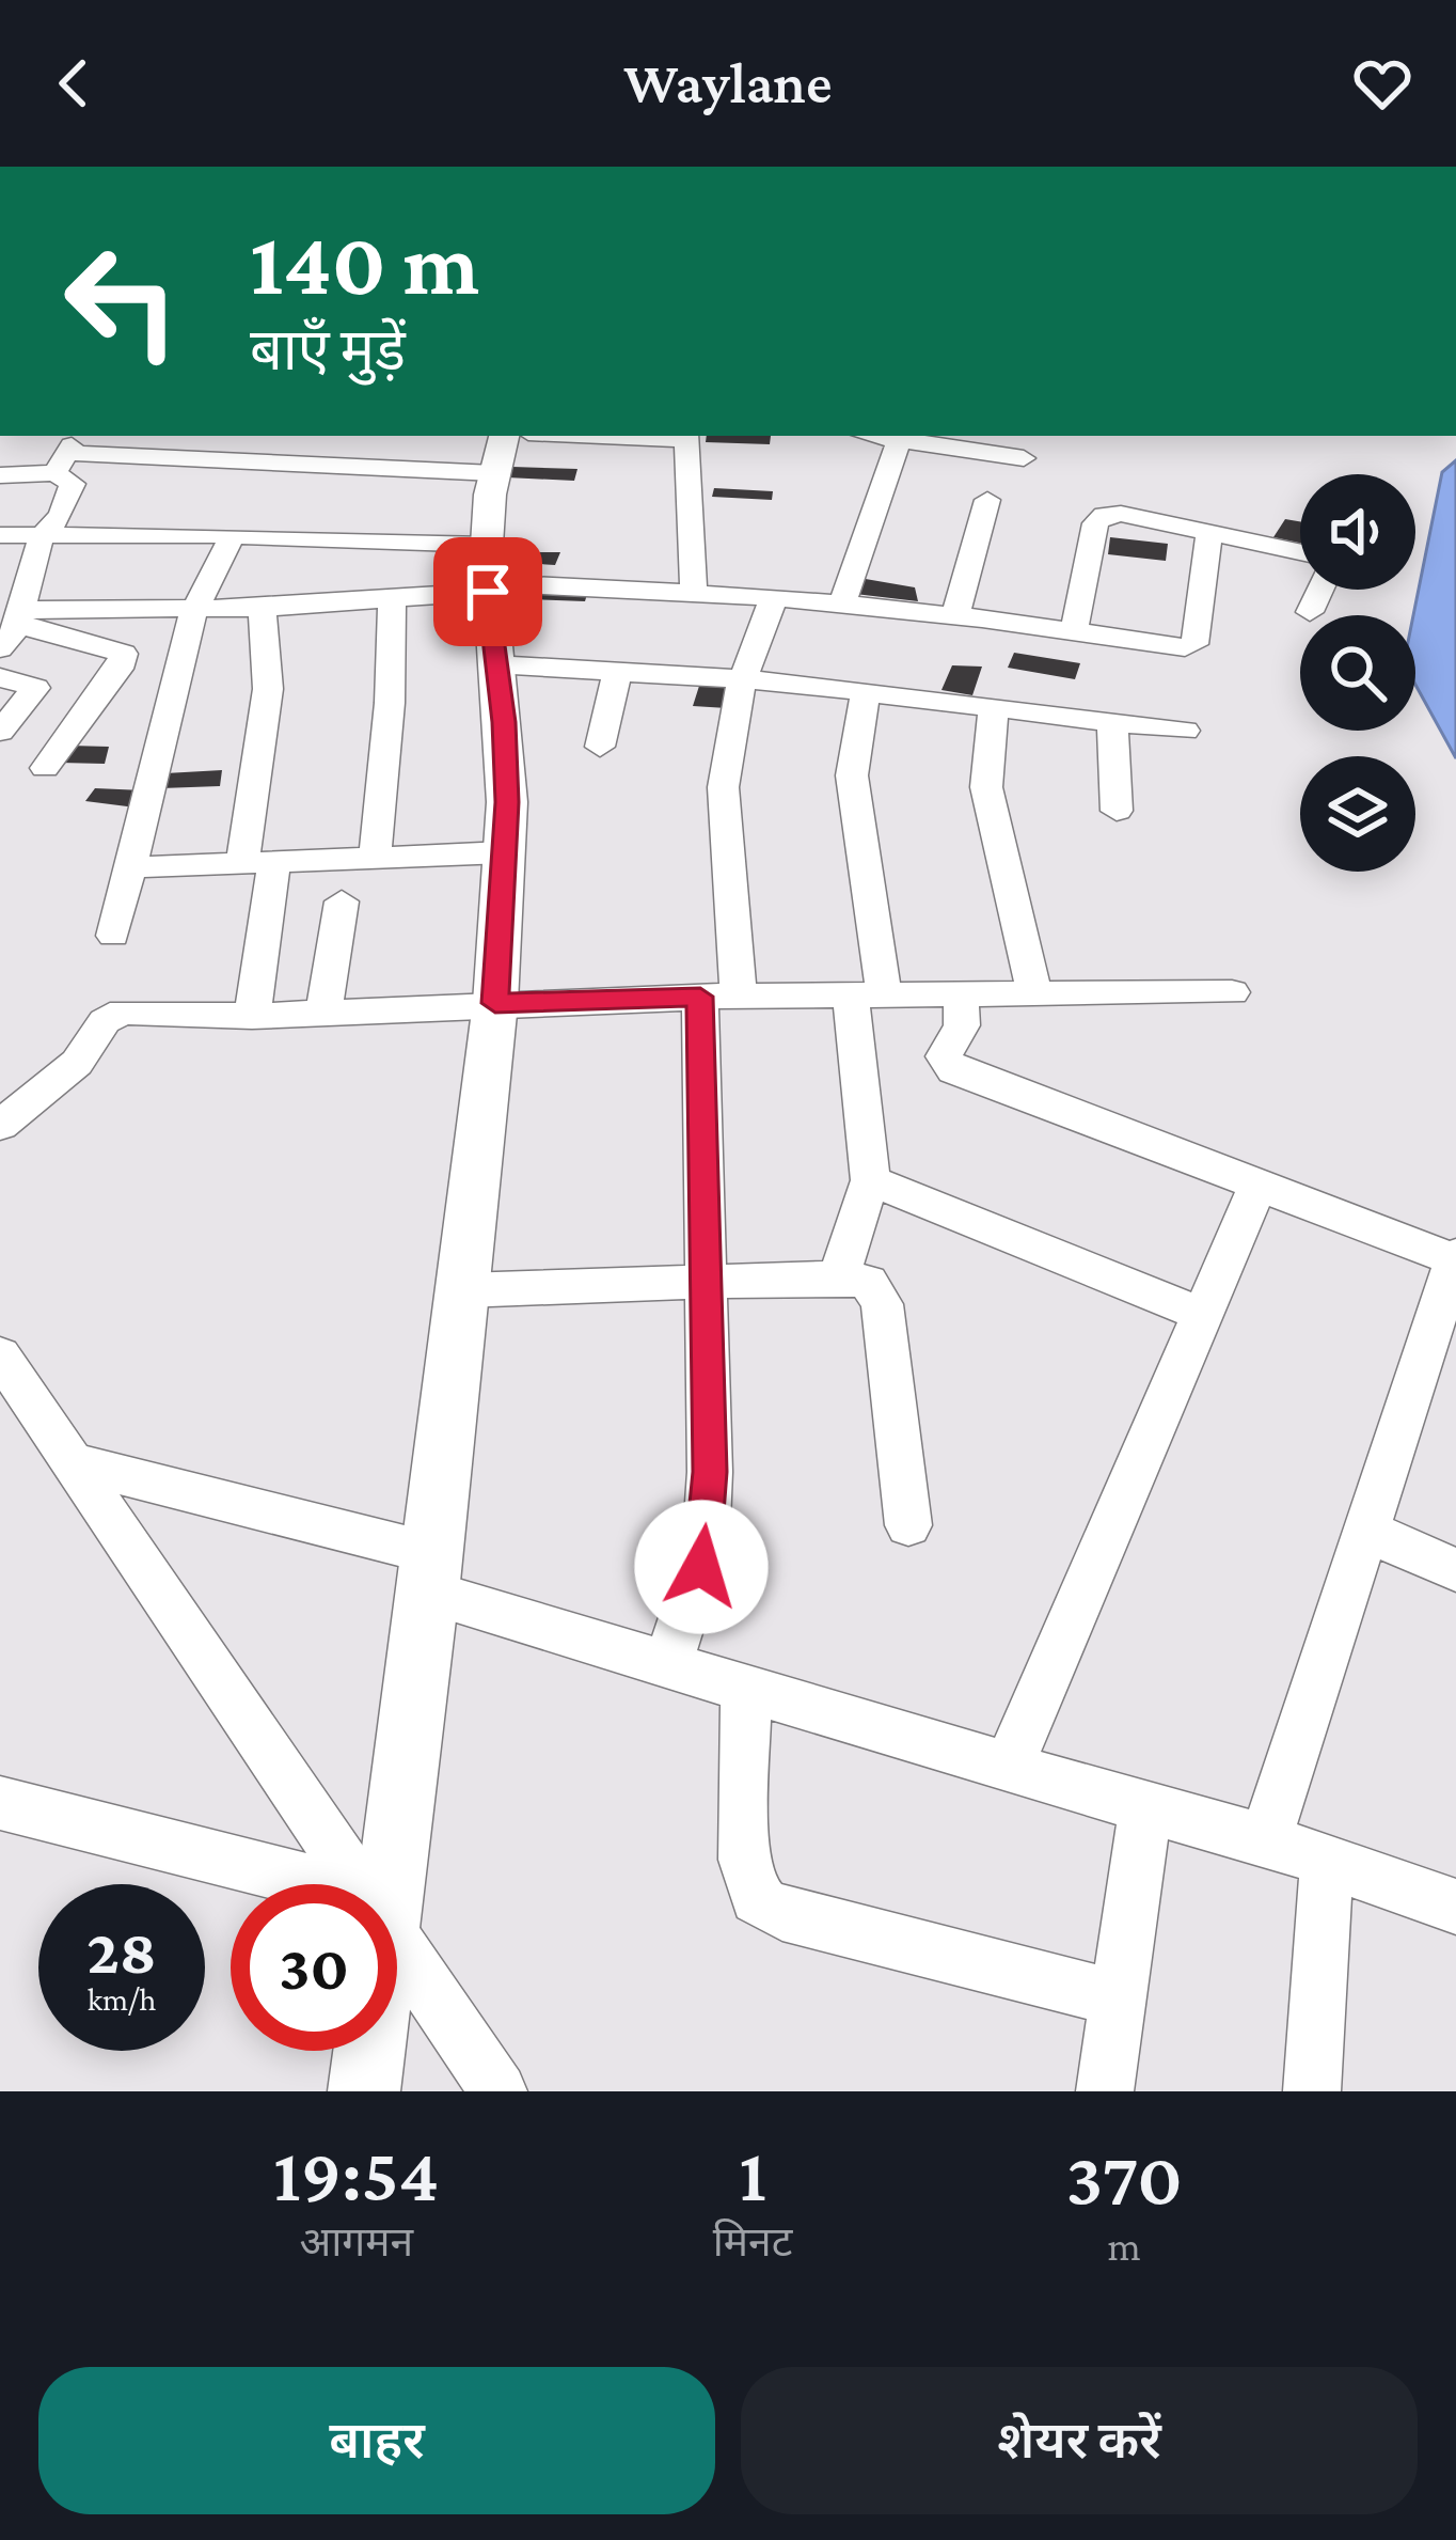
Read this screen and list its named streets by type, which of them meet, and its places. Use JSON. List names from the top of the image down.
{
  "page": {
    "header": "Waylane",
    "turn": ["140 m", "बाएँ मुड़ें"],
    "speed": "28 km/h",
    "limit": "30",
    "eta": [
      "19:54",
      "आगमन",
      "1",
      "मिनट",
      "370",
      "m"
    ],
    "buttons": ["बाहर", "शेयर करें"]
  }
}
